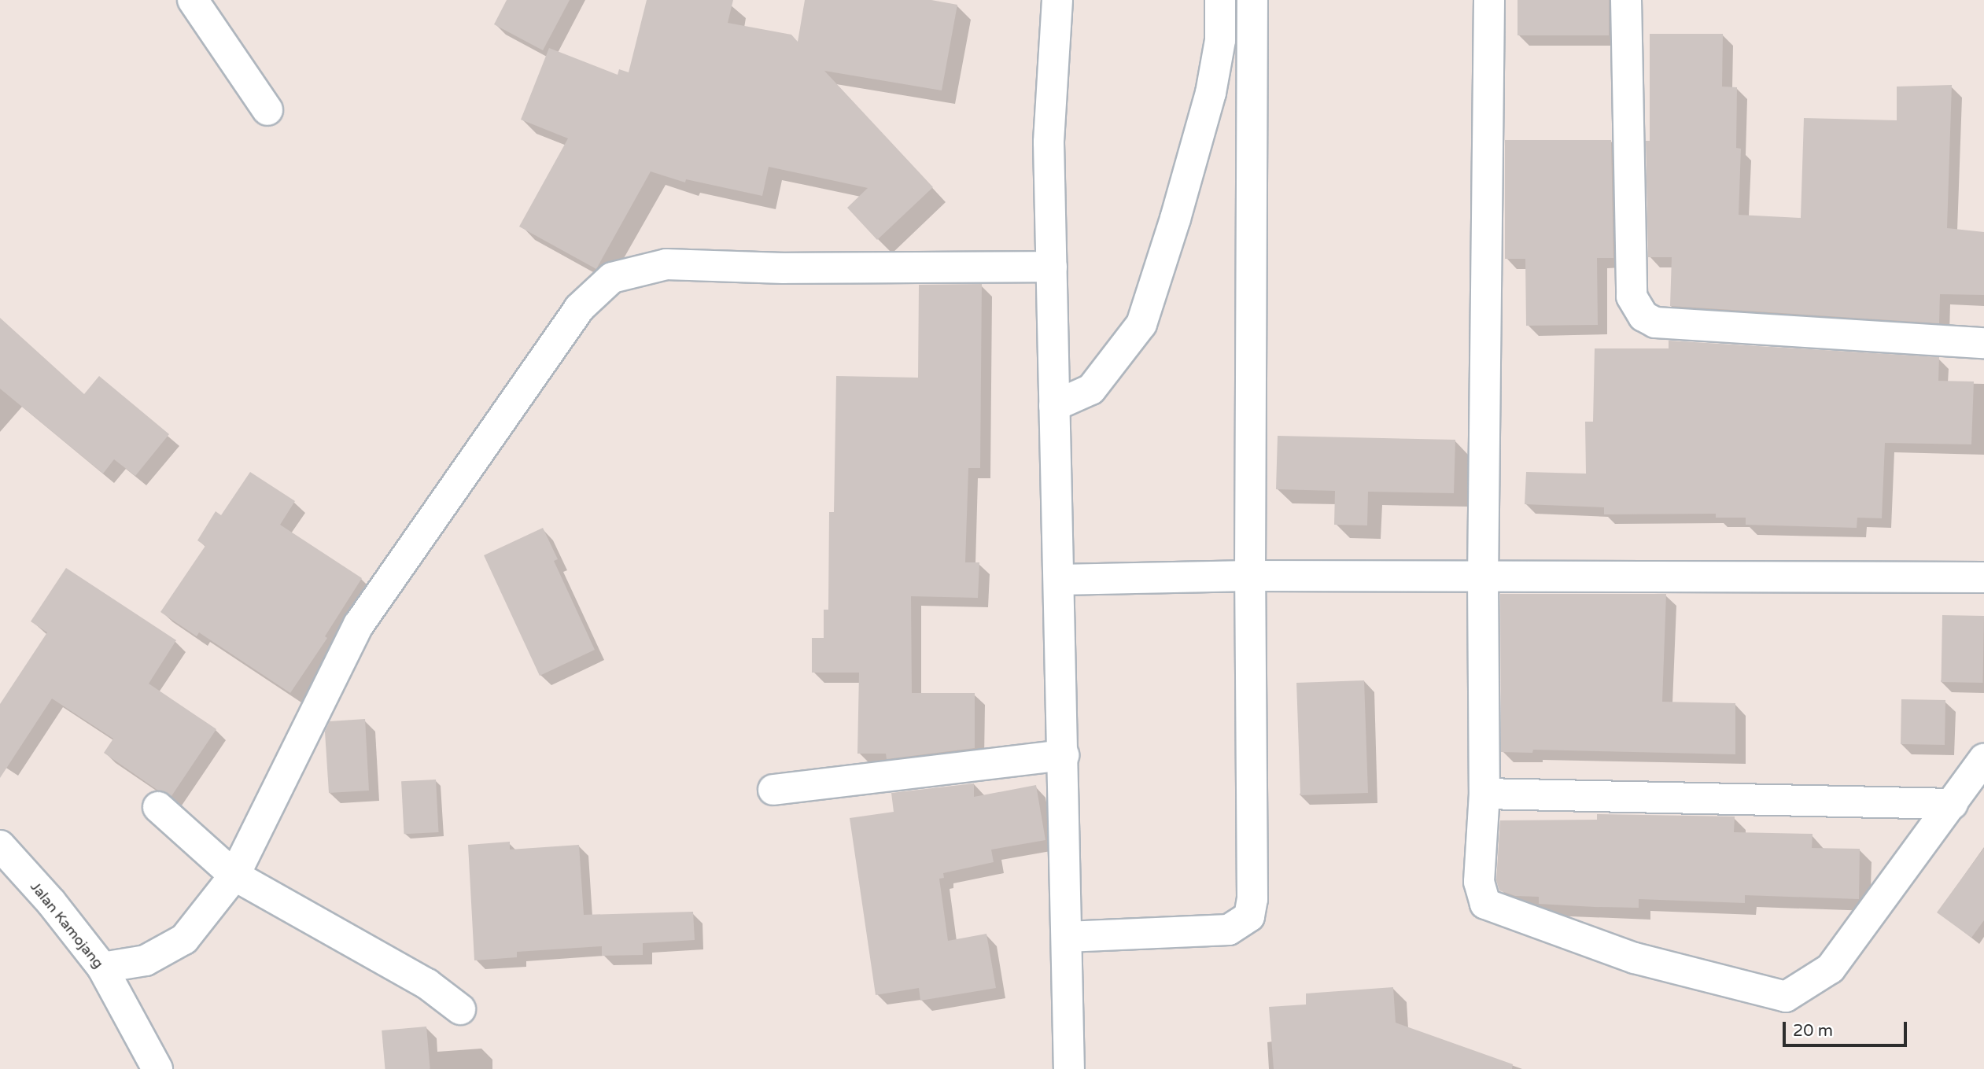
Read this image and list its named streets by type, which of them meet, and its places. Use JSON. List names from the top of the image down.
{
  "streets": {
    "street": ["Jalan Kamojang"]
  },
  "scale_bar": "20 m"
}
